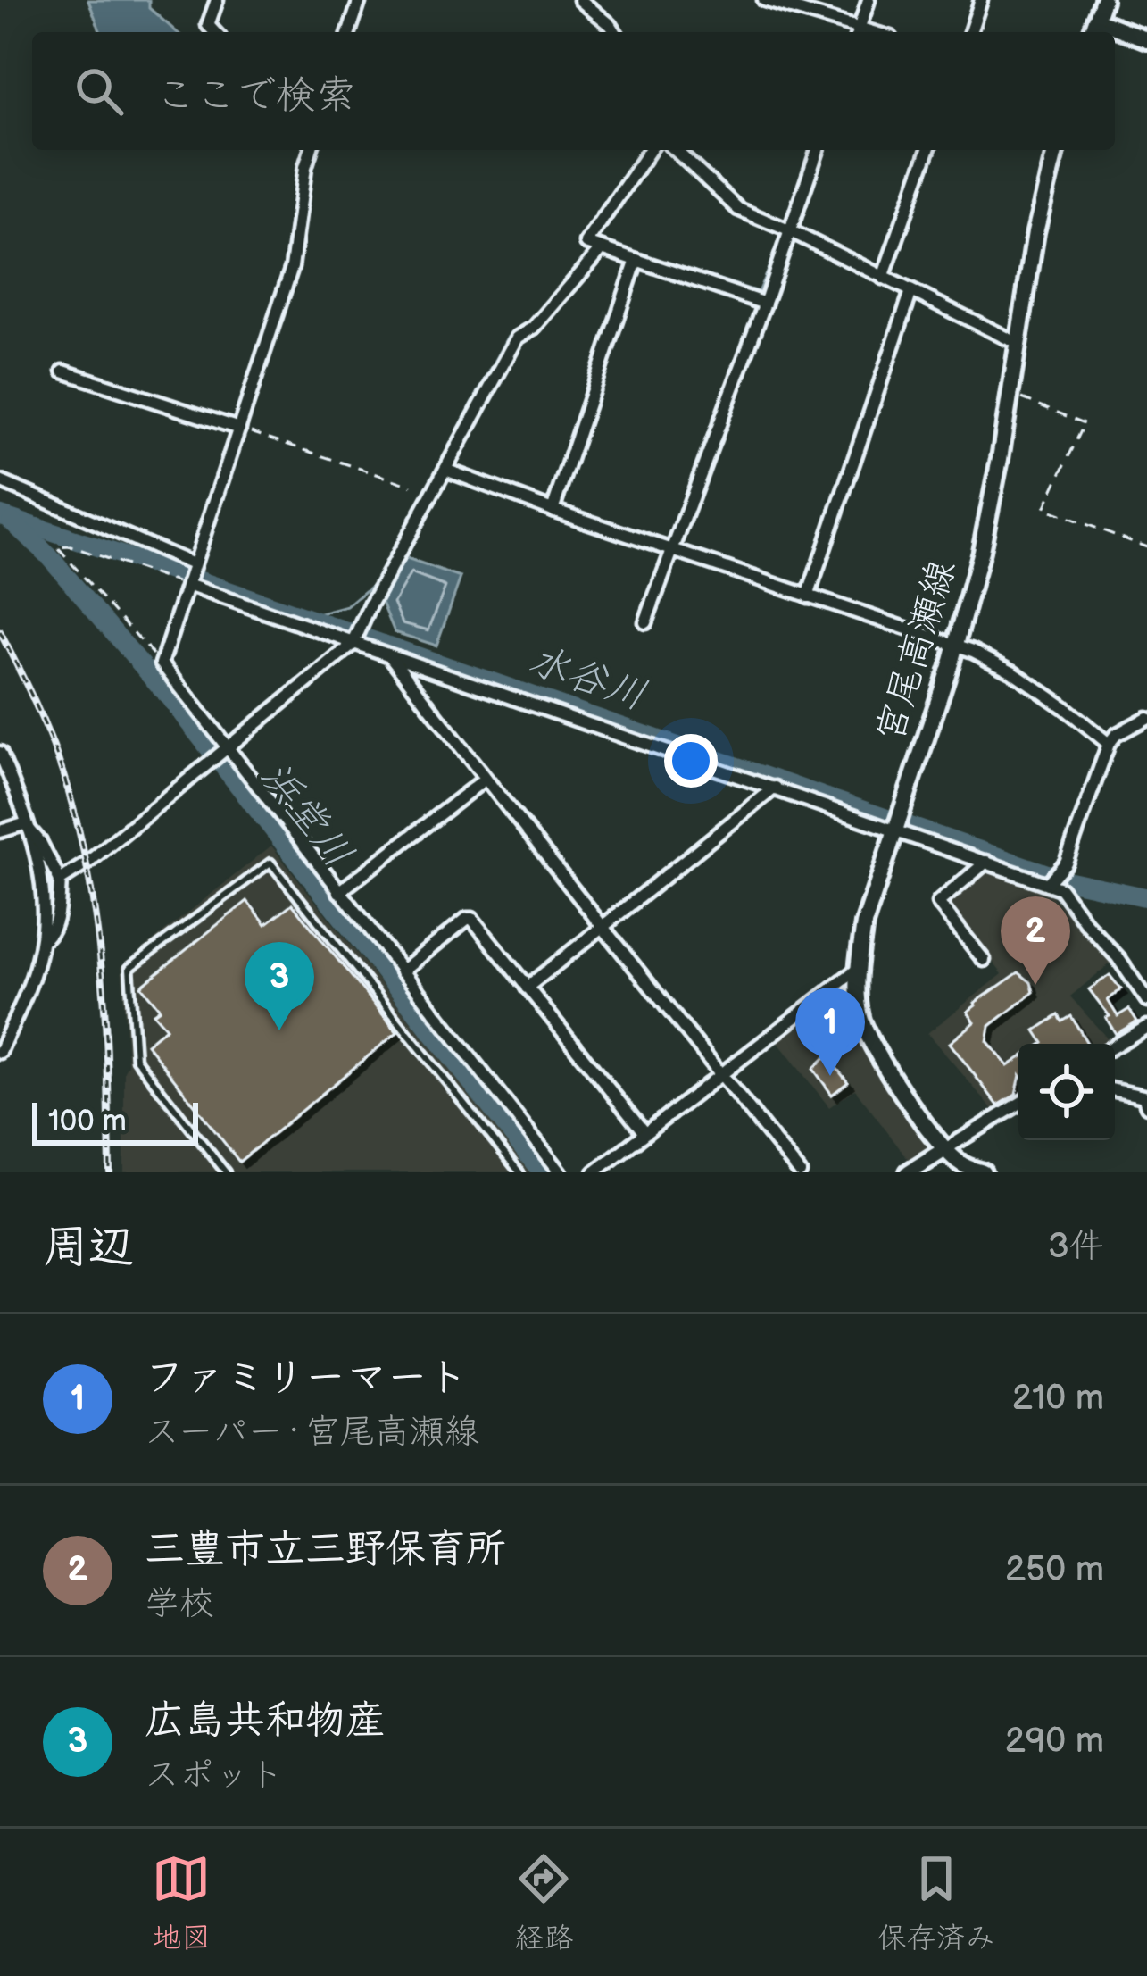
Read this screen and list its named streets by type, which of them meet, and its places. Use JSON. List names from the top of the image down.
{
  "streets": {
    "main road": ["宮尾高瀬線"]
  },
  "water": ["水谷川", "浜堂川"],
  "scale_bar": "100 m",
  "page": {
    "search": "ここで検索",
    "pins": ["2", "3", "1"],
    "scale": "100 m",
    "heading": ["周辺", "3件"],
    "list": [
      {
        "mark": "1",
        "name": "ファミリーマート",
        "note": "スーパー · 宮尾高瀬線",
        "value": "210 m"
      },
      {
        "mark": "2",
        "name": "三豊市立三野保育所",
        "note": "学校",
        "value": "250 m"
      },
      {
        "mark": "3",
        "name": "広島共和物産",
        "note": "スポット",
        "value": "290 m"
      }
    ],
    "nav": ["地図", "経路", "保存済み"]
  }
}
